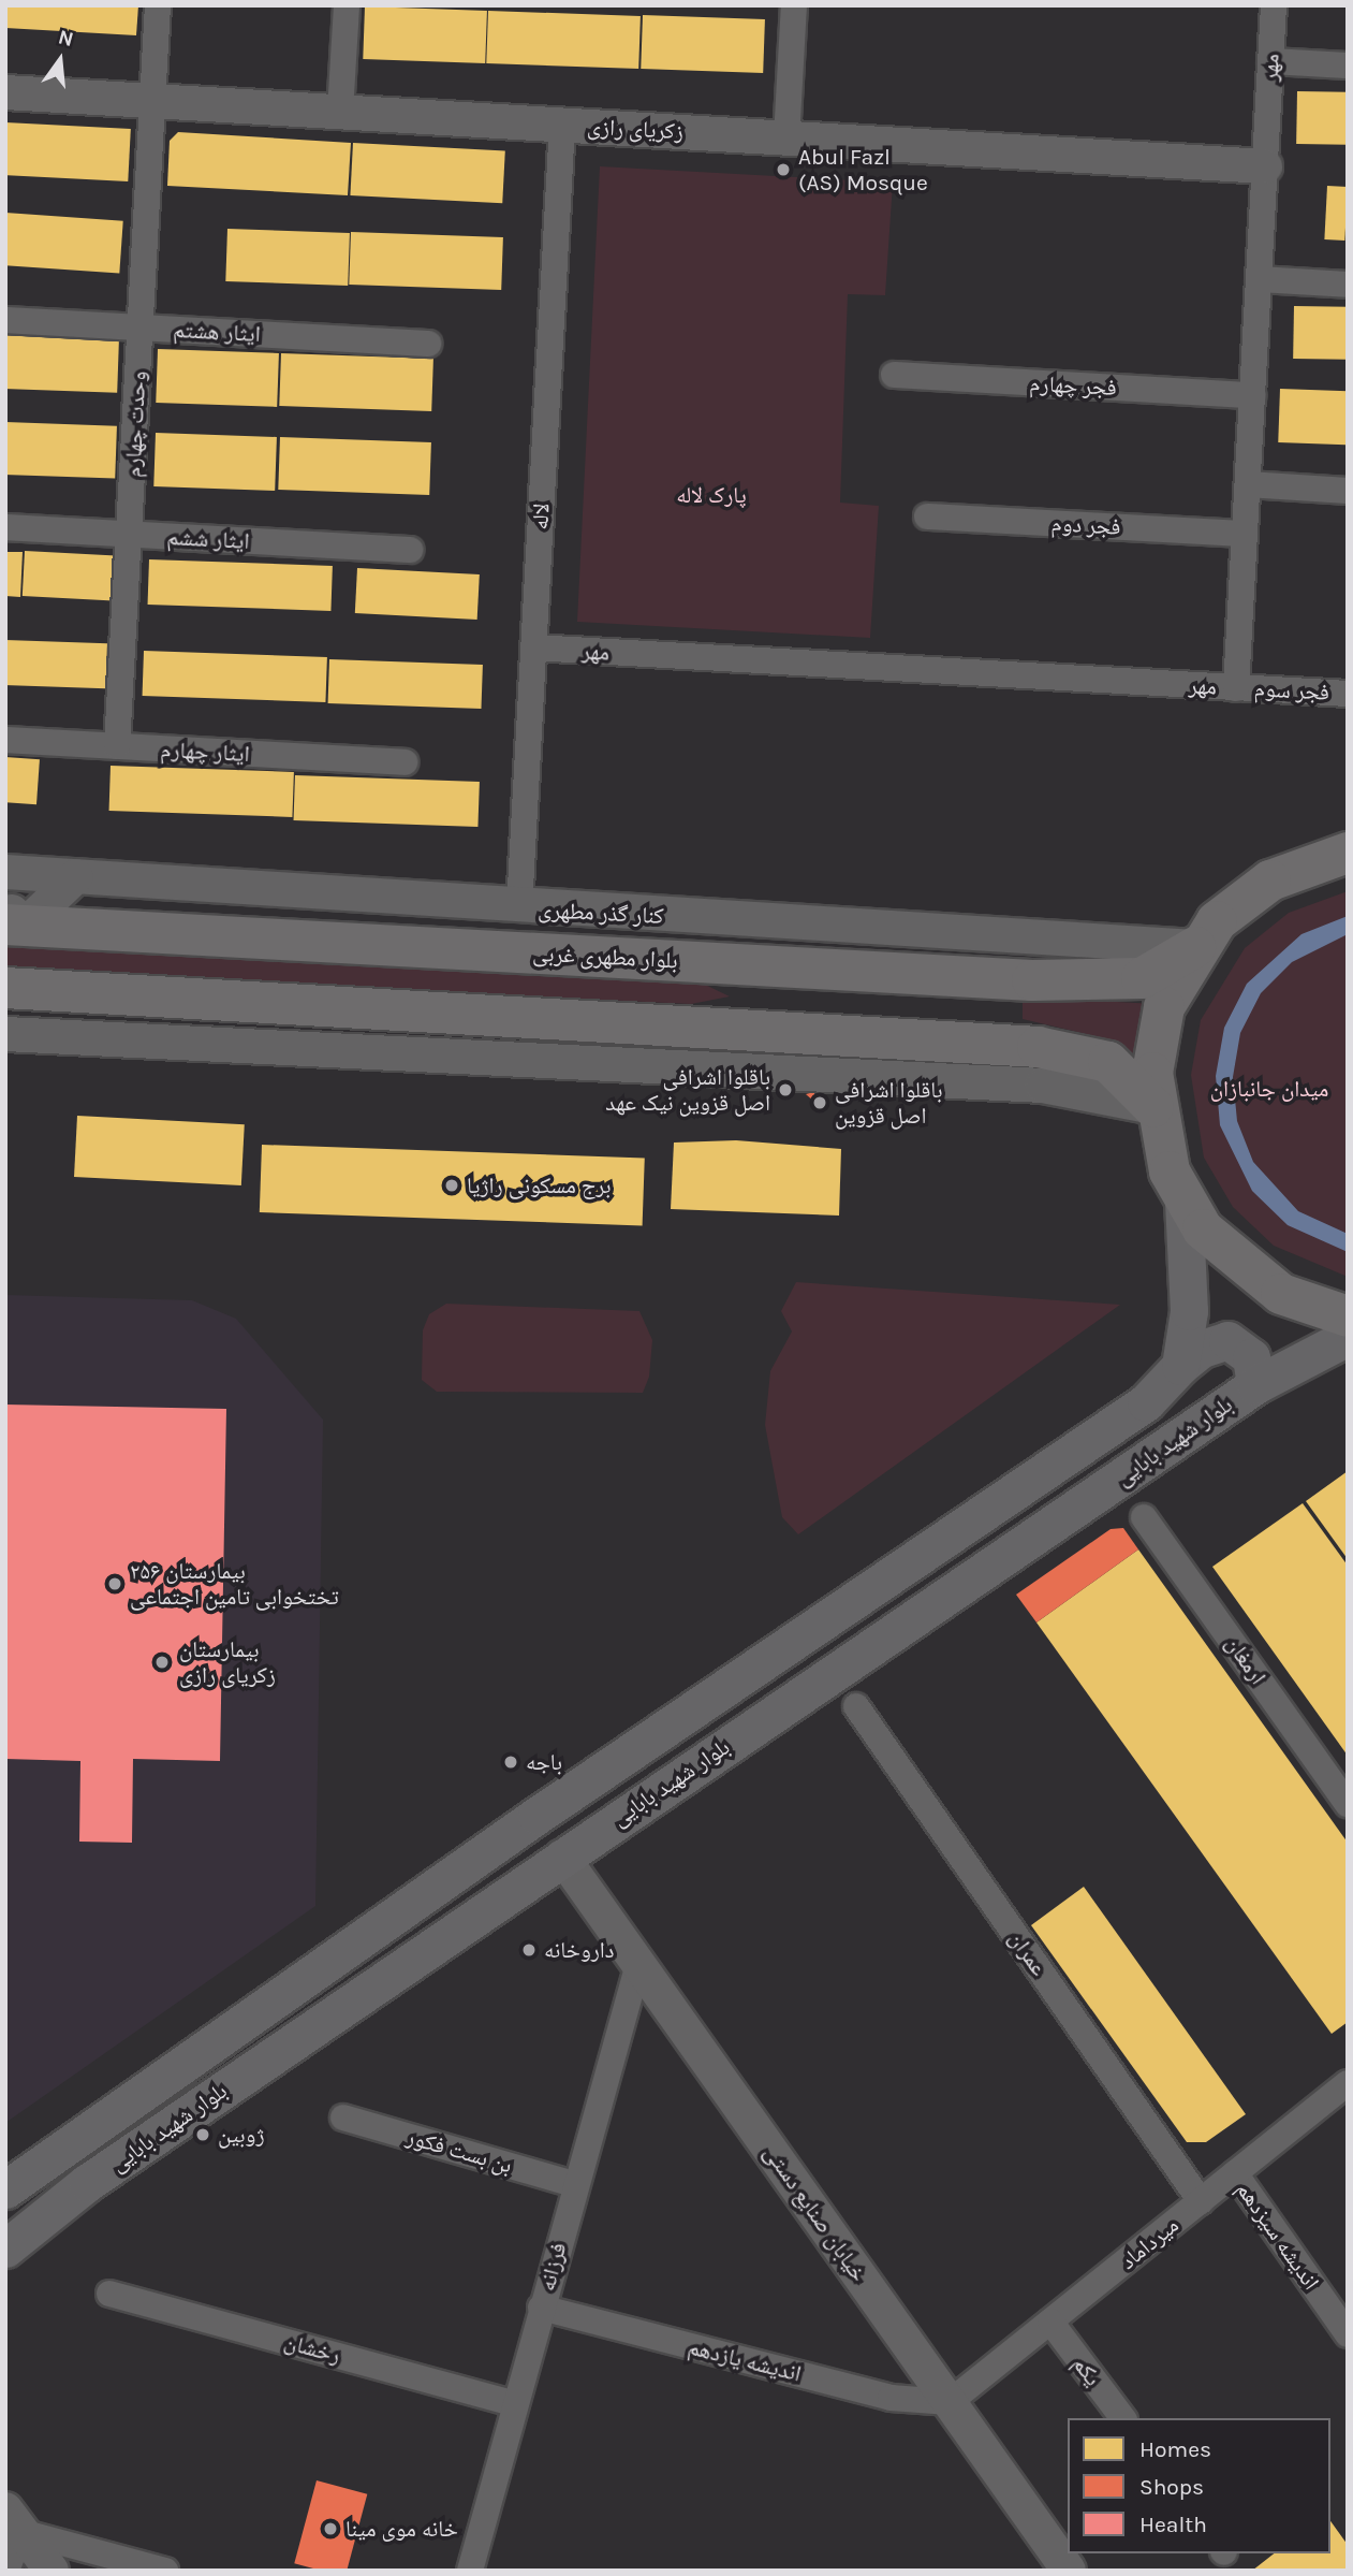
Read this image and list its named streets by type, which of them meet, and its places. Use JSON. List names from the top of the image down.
{
  "streets": {
    "main road": ["بلوار مطهری غربی", "بلوار شهید بابایی"],
    "street": [
      "مهر",
      "زکریای رازی",
      "ایثار هشتم",
      "فجر چهارم",
      "وحدت چهارم",
      "لاله",
      "فجر دوم",
      "ایثار ششم",
      "فجر سوم",
      "ایثار چهارم",
      "کنار گذر مطهری",
      "ارمغان",
      "عمران",
      "بن بست فكور",
      "خیابان صنایع دستی",
      "اندیشه سیزدهم",
      "میرداماد",
      "فرزانه",
      "رخشان",
      "اندیشه یازدهم",
      "یکم"
    ]
  },
  "crossings": [
    ["مهر", "زکریای رازی"],
    ["مهر", "فجر چهارم"],
    ["مهر", "لاله"],
    ["مهر", "فجر دوم"],
    ["مهر", "فجر سوم"],
    ["زکریای رازی", "وحدت چهارم"],
    ["زکریای رازی", "لاله"],
    ["ایثار هشتم", "وحدت چهارم"],
    ["وحدت چهارم", "ایثار ششم"],
    ["وحدت چهارم", "ایثار چهارم"],
    ["لاله", "کنار گذر مطهری"],
    ["کنار گذر مطهری", "بلوار مطهری غربی"],
    ["بلوار شهید بابایی", "خیابان صنایع دستی"],
    ["عمران", "میرداماد"],
    ["بن بست فكور", "فرزانه"],
    ["خیابان صنایع دستی", "میرداماد"],
    ["خیابان صنایع دستی", "فرزانه"],
    ["خیابان صنایع دستی", "اندیشه یازدهم"],
    ["اندیشه سیزدهم", "میرداماد"],
    ["میرداماد", "اندیشه یازدهم"],
    ["میرداماد", "یکم"],
    ["فرزانه", "رخشان"],
    ["فرزانه", "اندیشه یازدهم"]
  ],
  "parks": ["پارک لاله", "میدان جانبازان"],
  "places": [
    "Abul Fazl (AS) Mosque",
    "باقلوا اشرافی اصل قزوین نیک عهد",
    "باقلوا اشرافی اصل قزوین",
    "برج مسکونی راژیا",
    "بیمارستان ۲۵۶ تختخوابی تامین اجتماعی",
    "بیمارستان زکریای رازی",
    "باجه",
    "داروخانه",
    "ژوبین",
    "خانه موی مینا"
  ],
  "legend": ["Homes", "Shops", "Health"],
  "north": "top"
}
